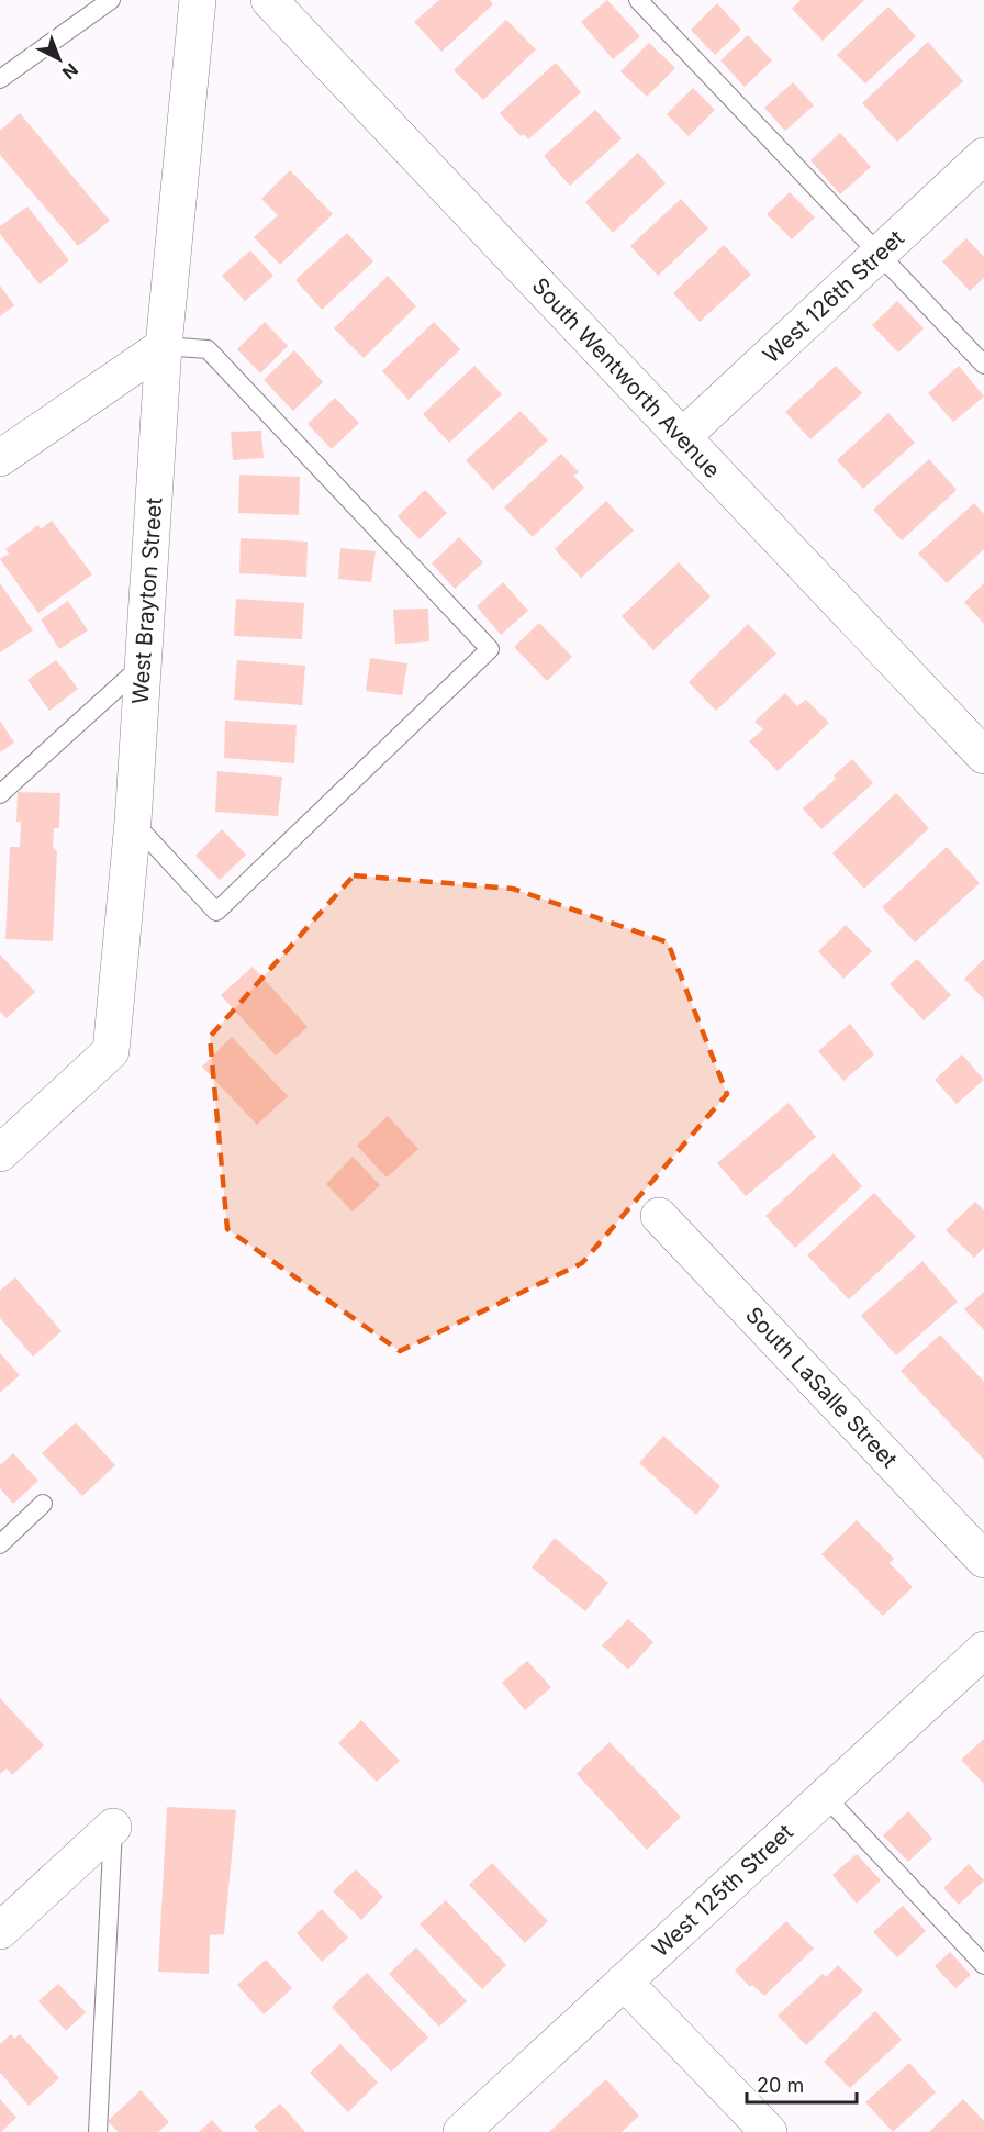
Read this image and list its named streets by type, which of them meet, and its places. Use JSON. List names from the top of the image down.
{
  "streets": {
    "street": [
      "West 126th Street",
      "South Wentworth Avenue",
      "West Brayton Street",
      "South LaSalle Street",
      "West 125th Street"
    ]
  },
  "crossings": [
    ["West 126th Street", "South Wentworth Avenue"]
  ],
  "scale_bar": "20 m",
  "north": "bottom right"
}
